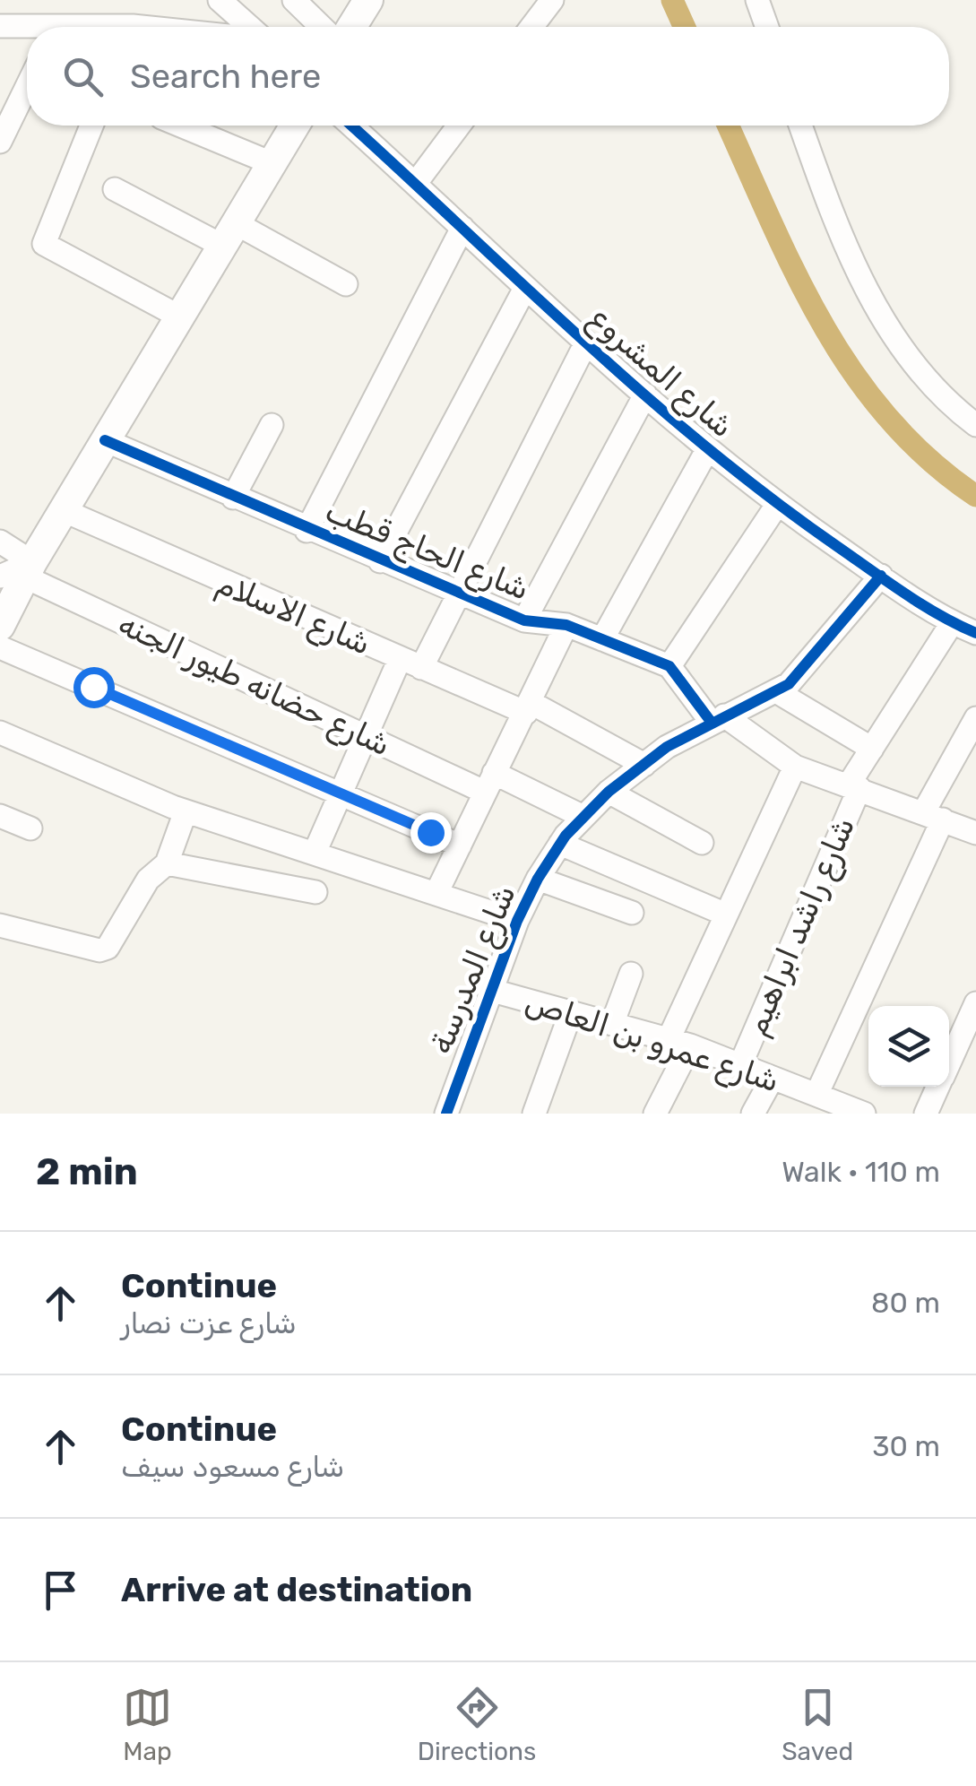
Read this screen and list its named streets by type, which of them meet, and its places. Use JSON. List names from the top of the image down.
{
  "streets": {
    "street": [
      "شارع المشروع",
      "شارع الحاج قطب",
      "شارع الاسلام",
      "شارع حضانه طيور الجنه",
      "شارع راشد ابراهيم",
      "شارع المدرسة",
      "شارع عمرو بن العاص"
    ]
  },
  "crossings": [
    ["شارع المشروع", "شارع راشد ابراهيم"],
    ["شارع المشروع", "شارع المدرسة"],
    ["شارع الاسلام", "شارع المدرسة"],
    ["شارع حضانه طيور الجنه", "شارع المدرسة"],
    ["شارع راشد ابراهيم", "شارع عمرو بن العاص"],
    ["شارع المدرسة", "شارع عمرو بن العاص"]
  ],
  "page": {
    "search": "Search here",
    "heading": ["2 min", "Walk · 110 m"],
    "list": [
      ["Continue", "شارع عزت نصار", "80 m"],
      ["Continue", "شارع مسعود سيف", "30 m"],
      "Arrive at destination"
    ],
    "nav": ["Map", "Directions", "Saved"]
  }
}
